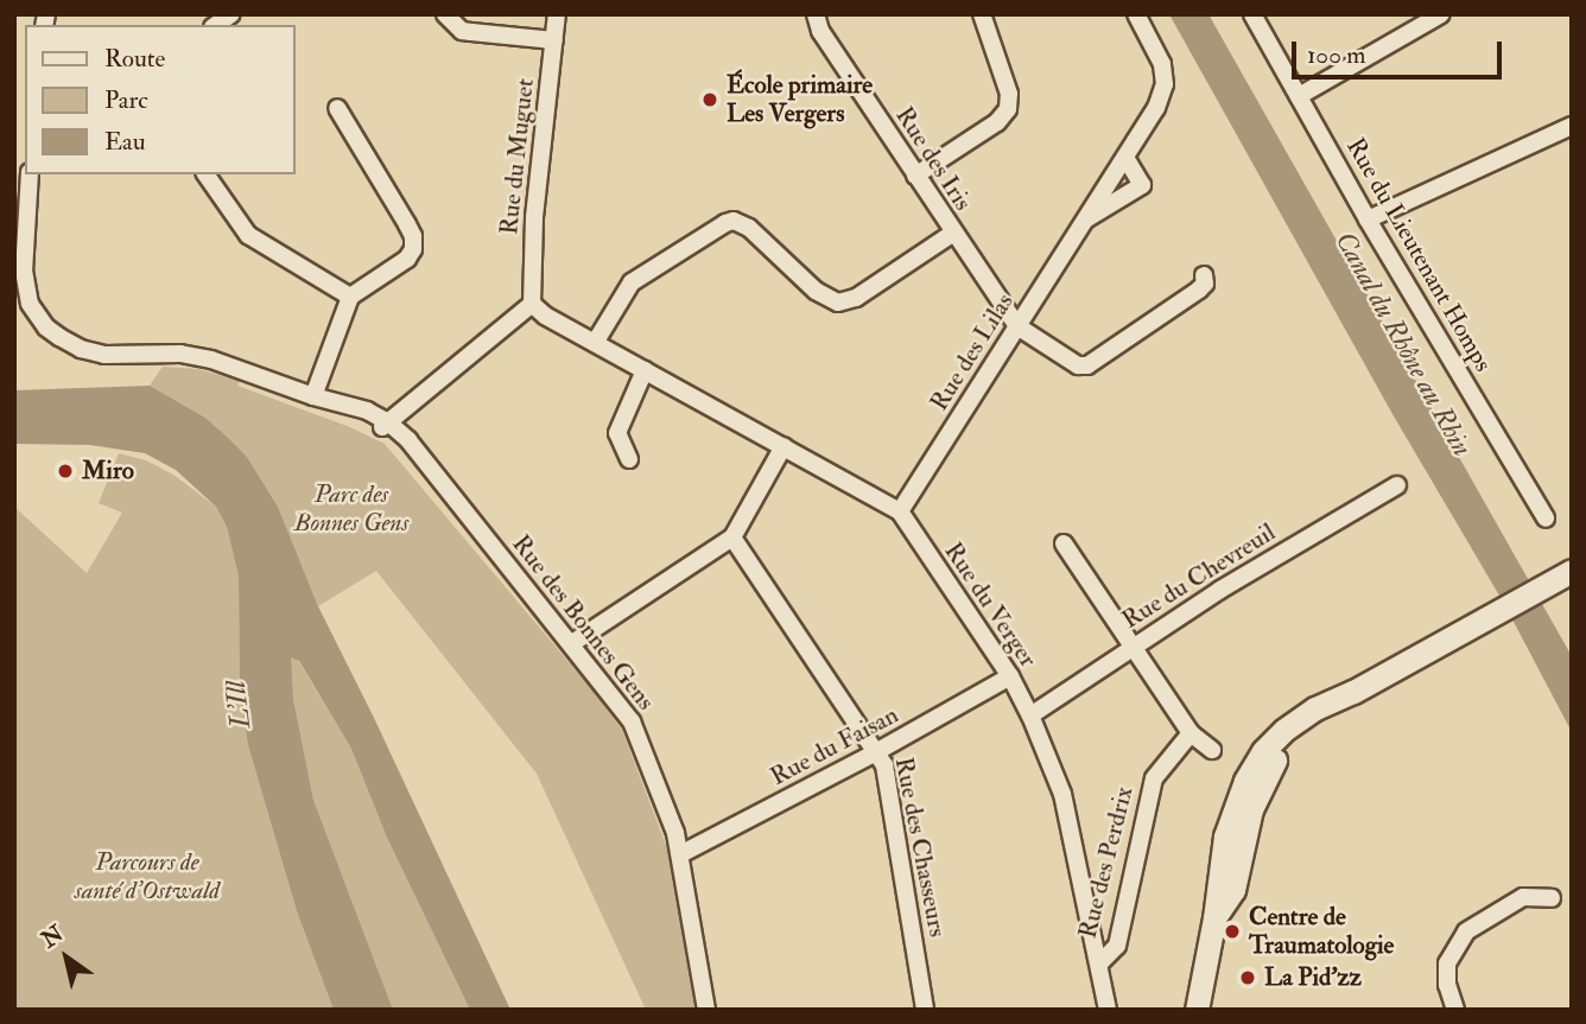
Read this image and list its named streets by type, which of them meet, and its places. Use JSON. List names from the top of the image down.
{
  "streets": {
    "street": [
      "Rue du Muguet",
      "Rue des Iris",
      "Rue du Lieutenant Homps",
      "Rue des Lilas",
      "Rue du Chevreuil",
      "Rue du Verger",
      "Rue des Bonnes Gens",
      "Rue du Faisan",
      "Rue des Chasseurs",
      "Rue des Perdrix"
    ]
  },
  "crossings": [
    ["Rue du Muguet", "Rue du Verger"],
    ["Rue des Iris", "Rue des Lilas"],
    ["Rue des Lilas", "Rue du Verger"],
    ["Rue du Chevreuil", "Rue du Verger"],
    ["Rue du Verger", "Rue du Faisan"],
    ["Rue du Verger", "Rue des Perdrix"],
    ["Rue des Bonnes Gens", "Rue du Faisan"],
    ["Rue du Faisan", "Rue des Chasseurs"]
  ],
  "water": ["Canal du Rhône au Rhin", "L'Ill"],
  "parks": ["Parc des Bonnes Gens", "Parcours de santé d'Ostwald"],
  "places": [
    "École primaire Les Vergers",
    "Miro",
    "Centre de Traumatologie",
    "La Pid'zz"
  ],
  "legend": ["Route", "Parc", "Eau"],
  "scale_bar": "100 m",
  "north": "top left"
}
